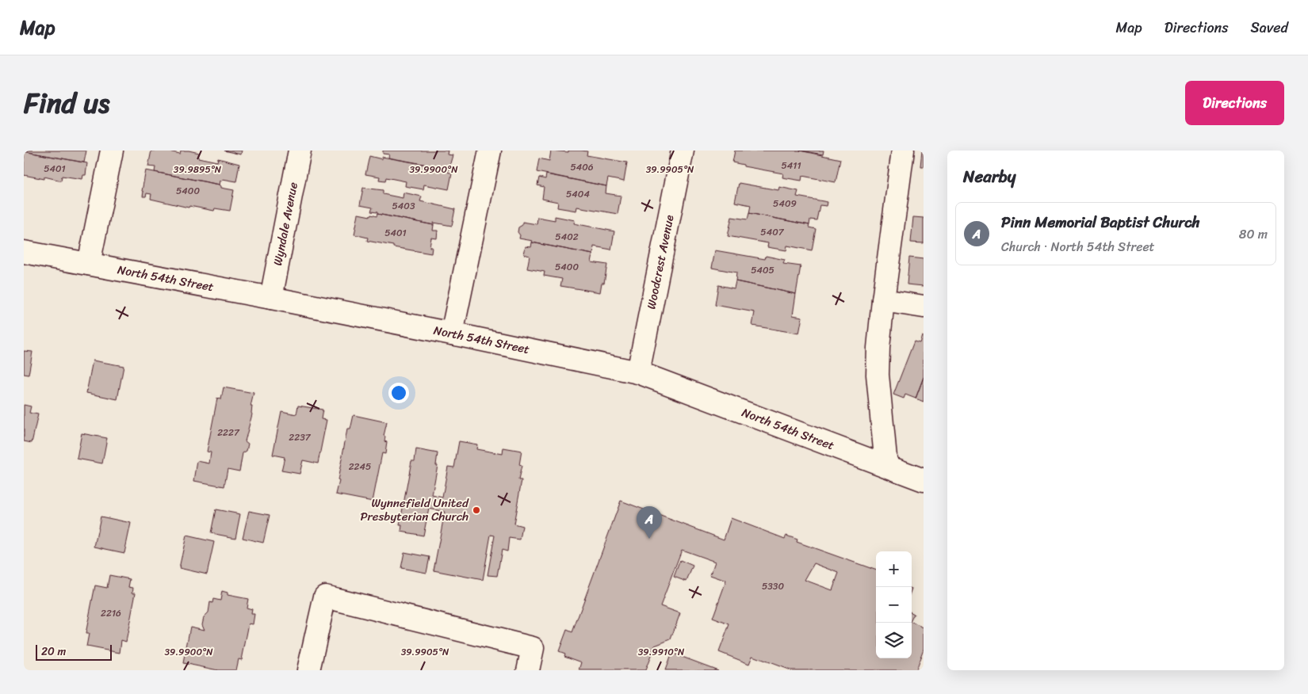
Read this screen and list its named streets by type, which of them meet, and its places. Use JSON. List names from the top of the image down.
{
  "streets": {
    "street": ["Wyndale Avenue", "Woodcrest Avenue", "North 54th Street"]
  },
  "crossings": [
    ["Wyndale Avenue", "North 54th Street"],
    ["Woodcrest Avenue", "North 54th Street"]
  ],
  "places": ["Wynnefield United Presbyterian Church"],
  "house_numbers": [
    "5411",
    "5406",
    "5401",
    "5400",
    "5404",
    "5409",
    "5403",
    "5407",
    "5401",
    "5402",
    "5400",
    "5405",
    "2227",
    "2237",
    "2245",
    "5330",
    "2216"
  ],
  "scale_bar": "20 m",
  "page": {
    "header": "Map",
    "nav": ["Map", "Directions", "Saved"],
    "title": "Find us",
    "buttons": "Directions",
    "heading": "Nearby",
    "list": [
      {
        "mark": "A",
        "name": "Pinn Memorial Baptist Church",
        "note": "Church · North 54th Street",
        "value": "80 m"
      }
    ],
    "pins": "A",
    "map_buttons": ["+", "−"],
    "scale": "20 m"
  },
  "coordinates": [
    "39.9900°N",
    "39.9905°N",
    "39.9895°N",
    "39.9910°N"
  ]
}
